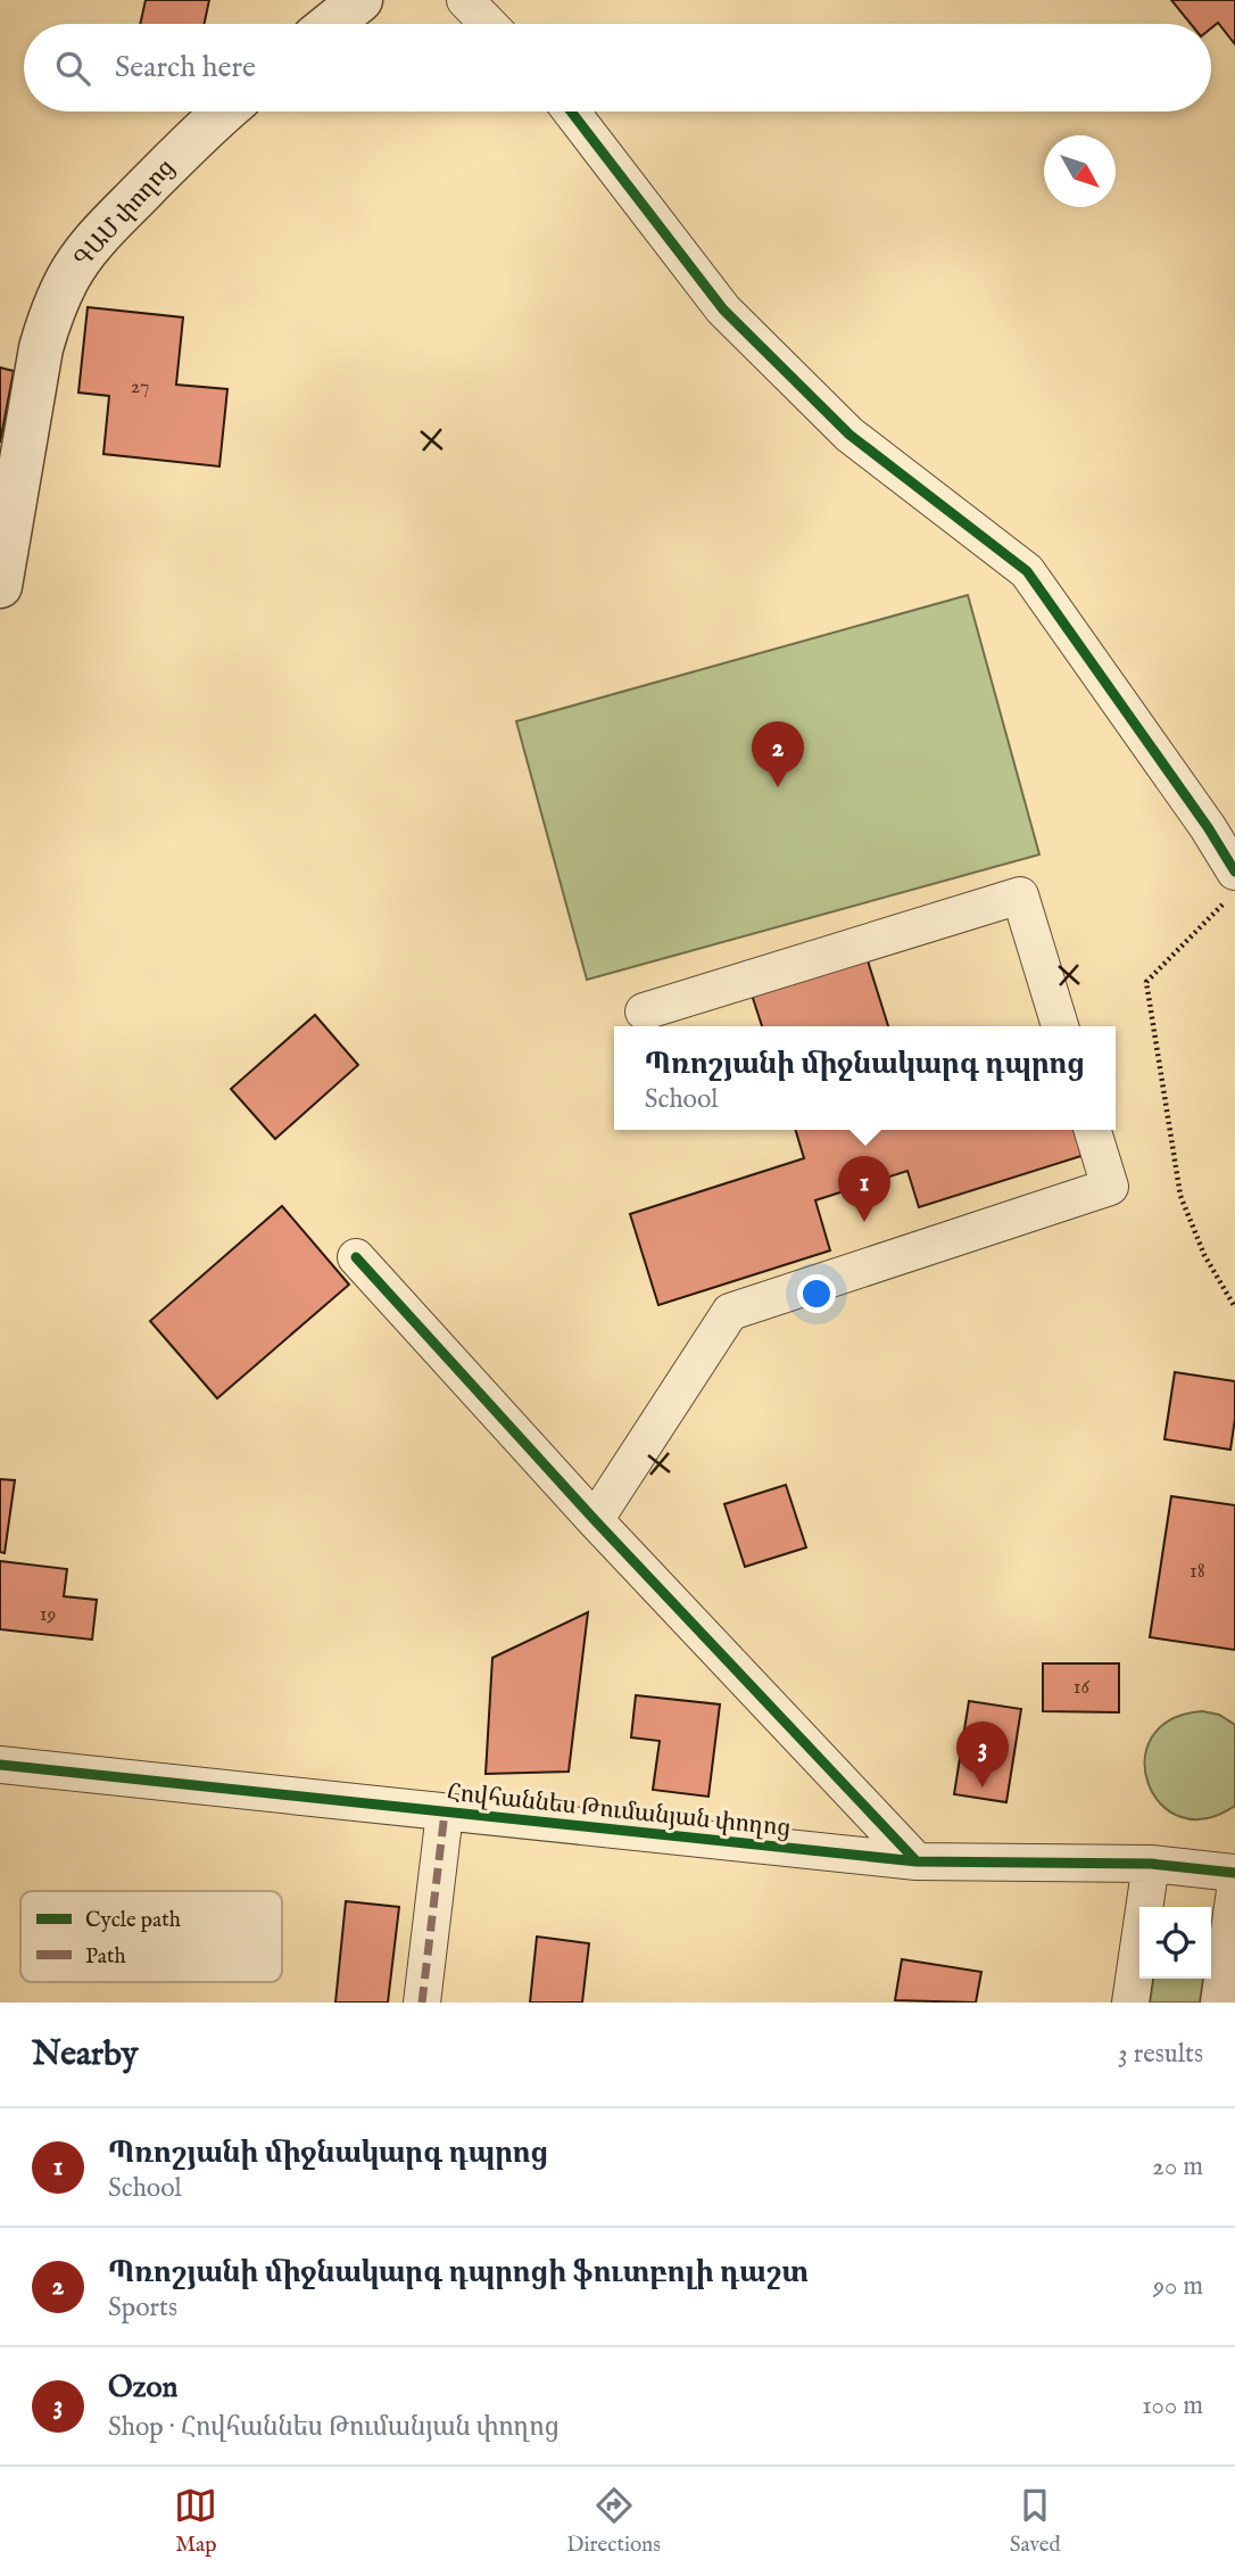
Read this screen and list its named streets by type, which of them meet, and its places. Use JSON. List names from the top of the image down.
{
  "streets": {
    "street": ["ԳԱՄ փողոց", "Հովհաննես Թումանյան փողոց"]
  },
  "house_numbers": [
    "27",
    "18",
    "19",
    "16"
  ],
  "legend": ["Cycle path", "Path"],
  "north": "bottom right",
  "page": {
    "search": "Search here",
    "pins": ["2", "1", "3"],
    "popup": ["Պռոշյանի միջնակարգ դպրոց", "School"],
    "heading": ["Nearby", "3 results"],
    "list": [
      {
        "mark": "1",
        "name": "Պռոշյանի միջնակարգ դպրոց",
        "note": "School",
        "value": "20 m"
      },
      {
        "mark": "2",
        "name": "Պռոշյանի միջնակարգ դպրոցի ֆուտբոլի դաշտ",
        "note": "Sports",
        "value": "90 m"
      },
      {
        "mark": "3",
        "name": "Ozon",
        "note": "Shop · Հովհաննես Թումանյան փողոց",
        "value": "100 m"
      }
    ],
    "nav": ["Map", "Directions", "Saved"]
  }
}
